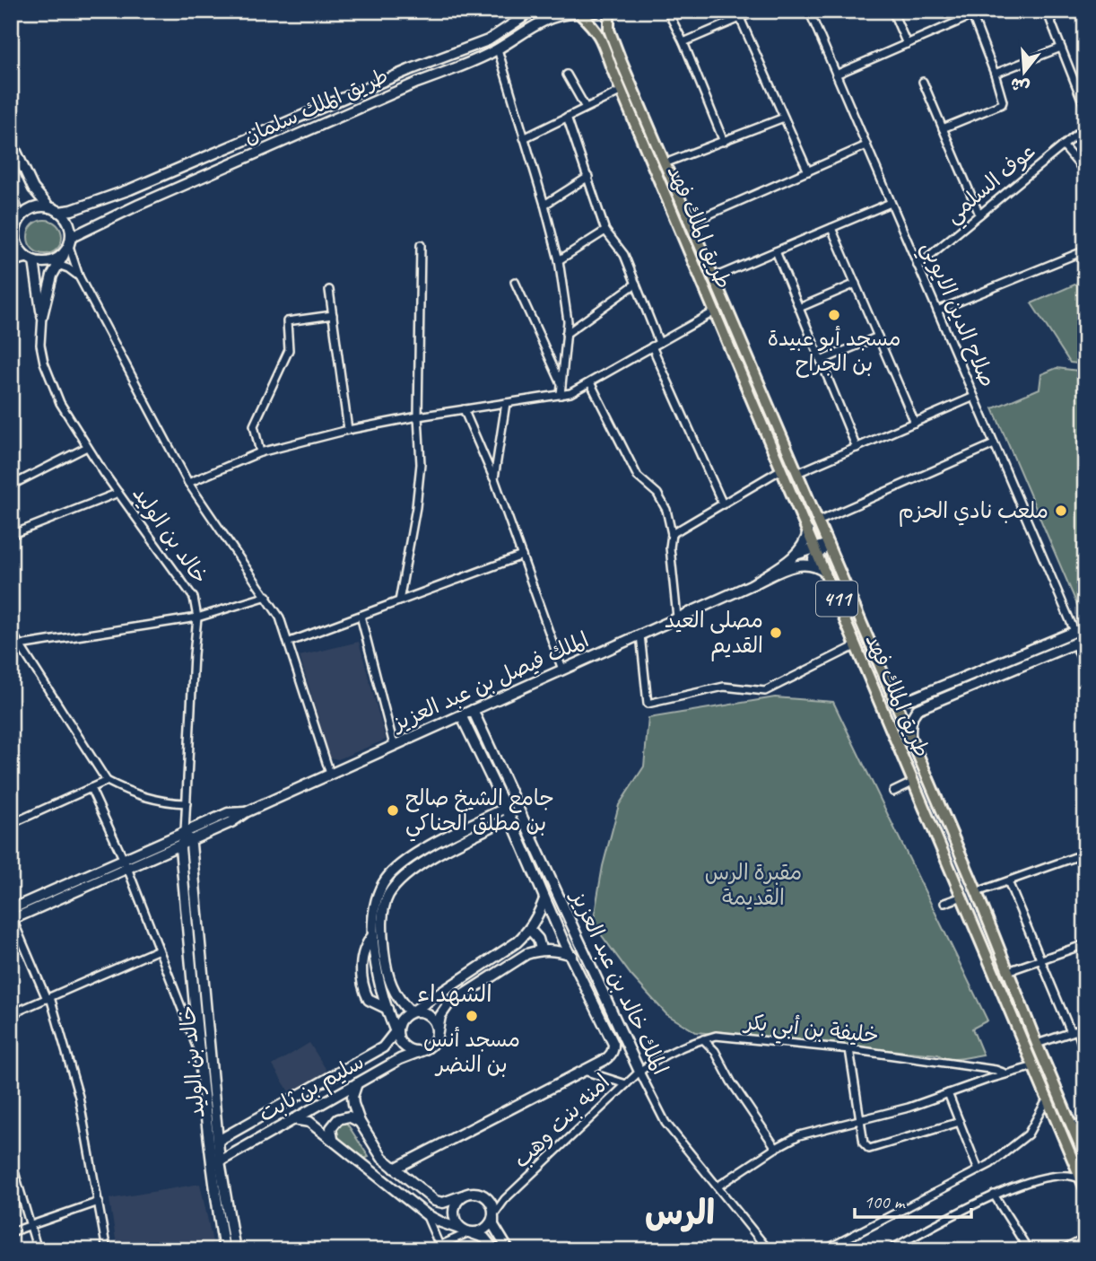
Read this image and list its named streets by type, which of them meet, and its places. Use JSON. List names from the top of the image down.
{
  "streets": {
    "main road": ["طريق الملك فهد", "411"],
    "street": [
      "طريق الملك سلمان",
      "عوف السلمي",
      "صلاح الدين الايوبي",
      "خالد بن الوليد",
      "الملك فيصل بن عبد العزيز",
      "الملك خالد بن عبد العزيز",
      "خليفة بن أبي بكر",
      "سليم بن ثابت",
      "امنه بنت وهب"
    ]
  },
  "crossings": [
    ["طريق الملك سلمان", "طريق الملك فهد"],
    ["عوف السلمي", "صلاح الدين الايوبي"],
    ["طريق الملك فهد", "خليفة بن أبي بكر"],
    ["خالد بن الوليد", "الملك فيصل بن عبد العزيز"],
    ["خالد بن الوليد", "سليم بن ثابت"],
    ["الملك فيصل بن عبد العزيز", "الملك خالد بن عبد العزيز"],
    ["الملك خالد بن عبد العزيز", "خليفة بن أبي بكر"],
    ["الملك خالد بن عبد العزيز", "امنه بنت وهب"],
    ["خليفة بن أبي بكر", "امنه بنت وهب"]
  ],
  "districts": ["الشهداء", "الرس"],
  "parks": ["مقبرة الرس القديمة"],
  "places": [
    "مسجد أبو عبيدة بن الجراح",
    "ملعب نادي الحزم",
    "مصلى العيد القديم",
    "جامع الشيخ صالح بن مطلق الحناكي",
    "مسجد أنس بن النضر"
  ],
  "scale_bar": "100 m",
  "north": "bottom"
}
